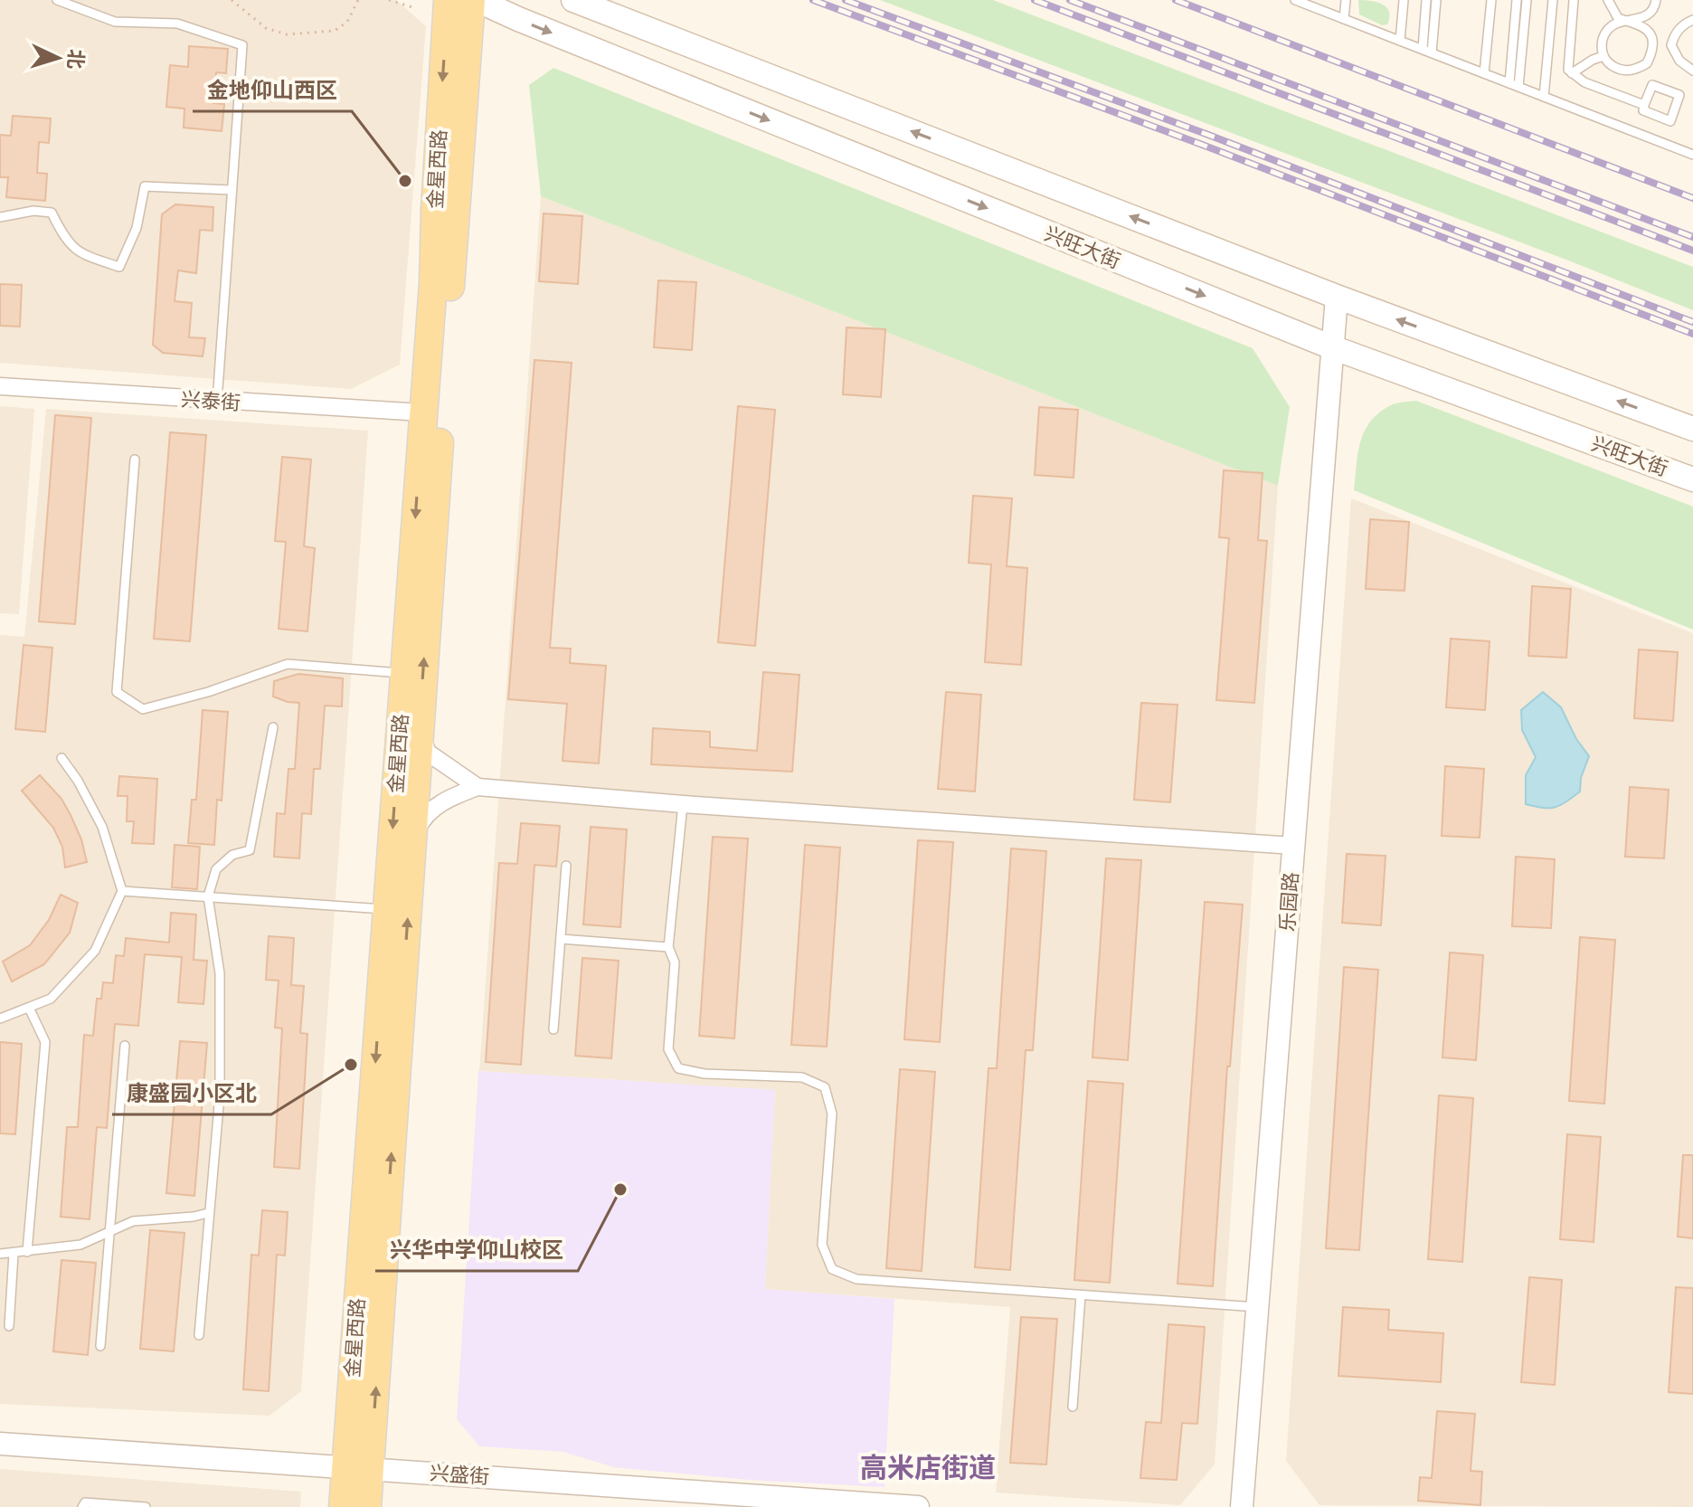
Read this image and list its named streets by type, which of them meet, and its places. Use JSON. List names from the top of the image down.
{
  "streets": {
    "main road": ["金星西路", "兴旺大街"],
    "street": ["兴泰街", "乐园路", "兴盛街"]
  },
  "crossings": [
    ["金星西路", "兴泰街"],
    ["金星西路", "兴盛街"],
    ["兴旺大街", "乐园路"]
  ],
  "districts": ["高米店街道"],
  "places": ["金地仰山西区", "康盛园小区北", "兴华中学仰山校区"],
  "north": "right"
}
